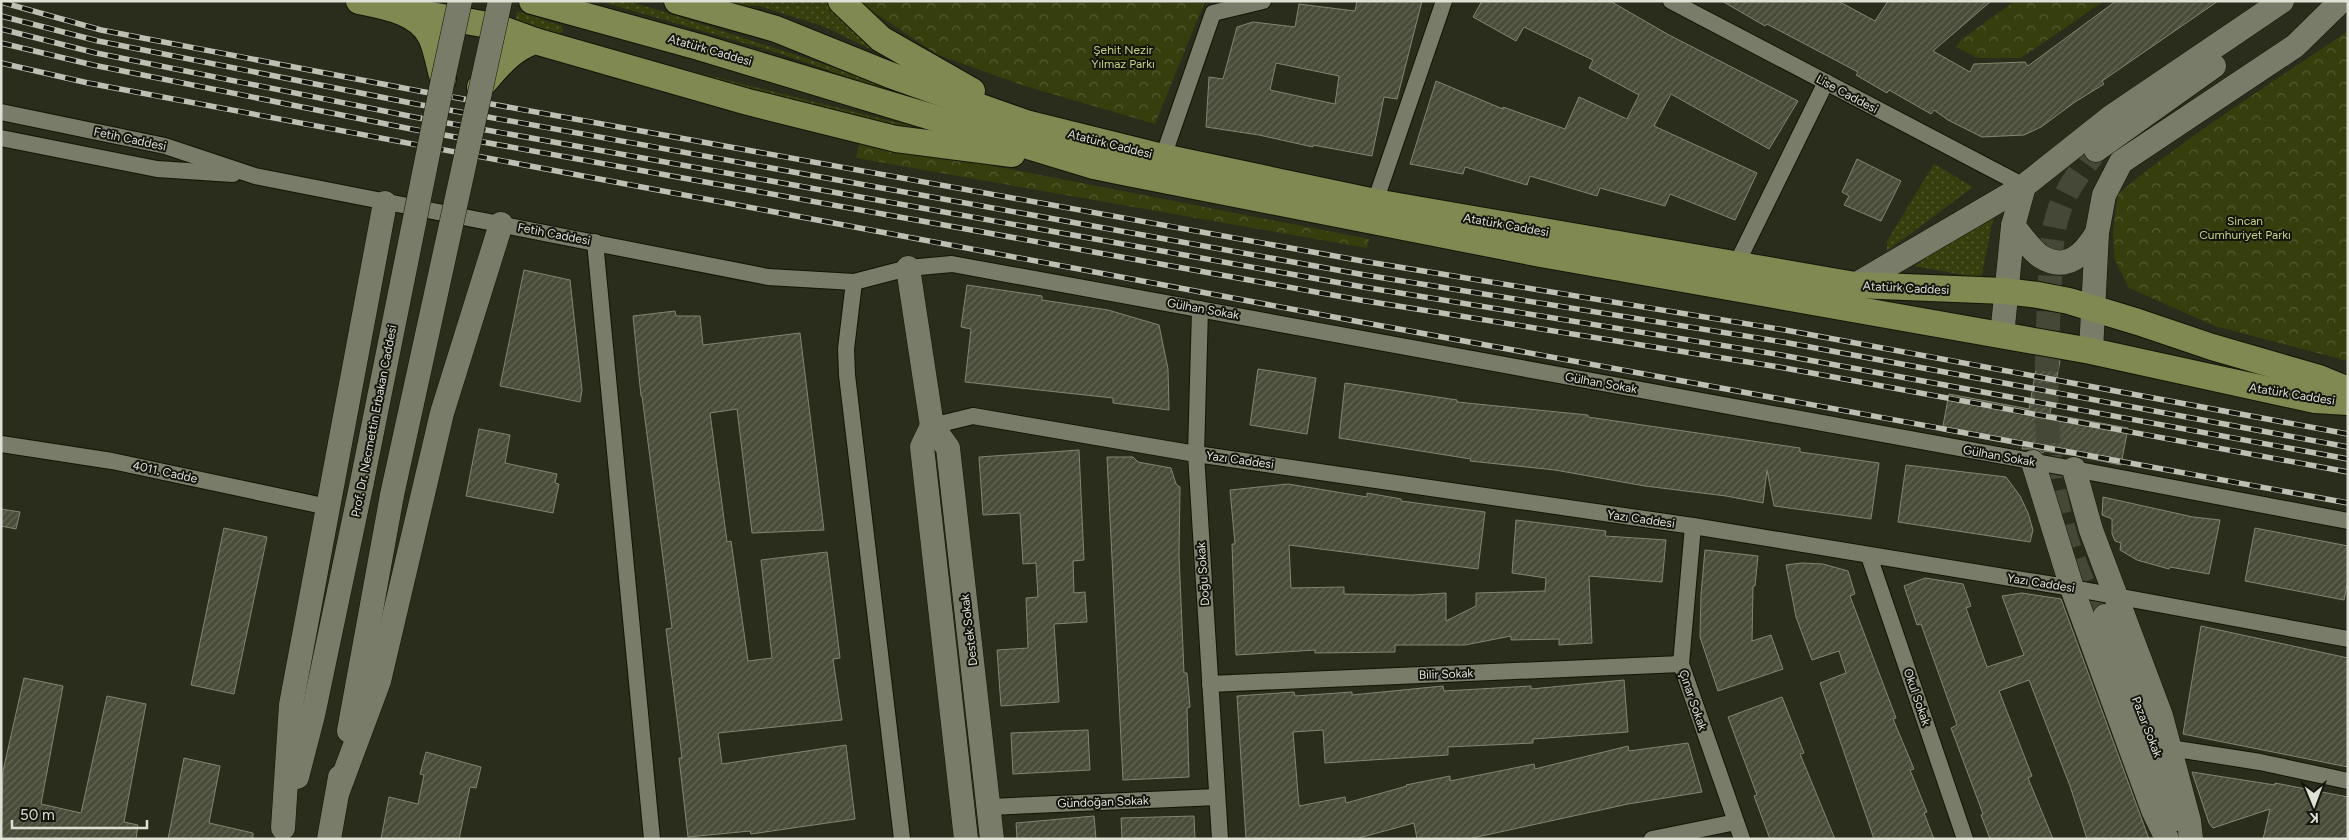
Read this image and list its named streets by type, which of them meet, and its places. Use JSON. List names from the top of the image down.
{
  "streets": {
    "main road": [
      "Atatürk Caddesi",
      "Prof. Dr. Necmettin Erbakan Caddesi",
      "Destek Sokak",
      "Pazar Sokak"
    ],
    "street": [
      "Lise Caddesi",
      "Fetih Caddesi",
      "Gülhan Sokak",
      "Yazı Caddesi",
      "4011. Cadde",
      "Doğu Sokak",
      "Bilir Sokak",
      "Okul Sokak",
      "Çınar Sokak",
      "Gündoğan Sokak"
    ]
  },
  "crossings": [
    ["Fetih Caddesi", "Gülhan Sokak"],
    ["Gülhan Sokak", "Doğu Sokak"],
    ["Gülhan Sokak", "Destek Sokak"],
    ["Yazı Caddesi", "Doğu Sokak"],
    ["Yazı Caddesi", "Destek Sokak"],
    ["Yazı Caddesi", "Okul Sokak"],
    ["Yazı Caddesi", "Çınar Sokak"],
    ["Yazı Caddesi", "Pazar Sokak"],
    ["Doğu Sokak", "Bilir Sokak"],
    ["Doğu Sokak", "Gündoğan Sokak"],
    ["Destek Sokak", "Gündoğan Sokak"],
    ["Bilir Sokak", "Çınar Sokak"]
  ],
  "parks": ["Şehit Nezir Yılmaz Parkı", "Sincan Cumhuriyet Parkı"],
  "scale_bar": "50 m",
  "north": "bottom"
}
